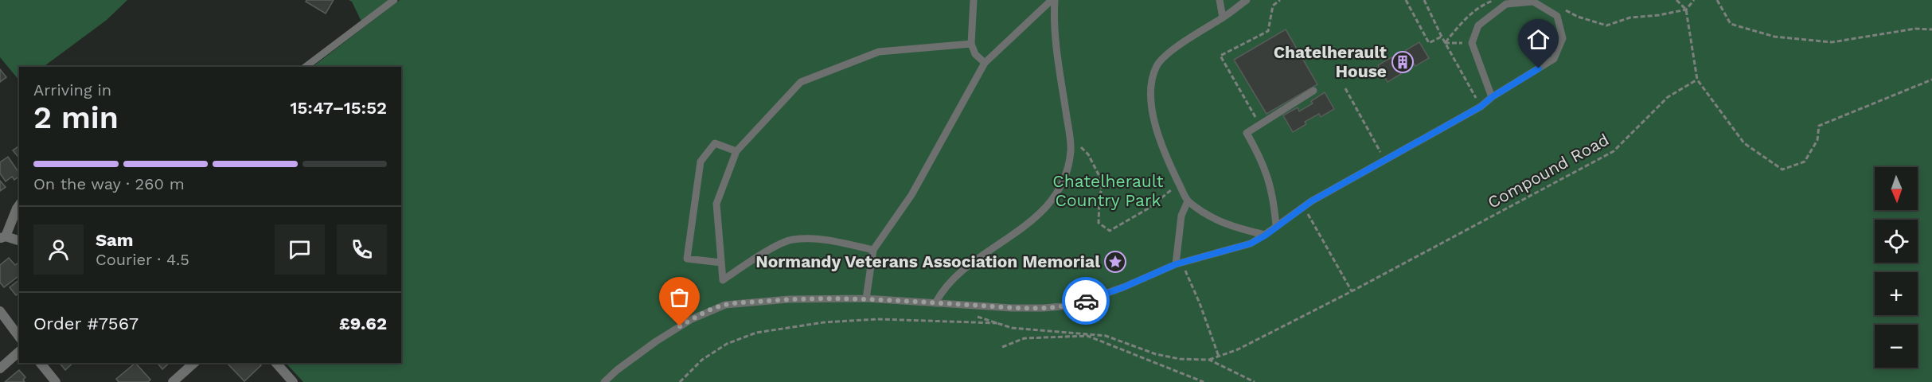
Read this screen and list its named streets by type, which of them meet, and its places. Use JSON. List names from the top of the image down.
{
  "streets": {
    "path": ["Compound Road"]
  },
  "parks": ["Chatelherault Country Park"],
  "places": {
    "building": ["Chatelherault House"],
    "place": ["Normandy Veterans Association Memorial"]
  },
  "north": "bottom",
  "page": {
    "heading": ["2 min", "Arriving in", "15:47–15:52"],
    "panel": [
      "Sam",
      "Courier · 4.5",
      "Order #7567",
      "£9.62"
    ],
    "bar": "On the way · 260 m",
    "map_buttons": ["+", "−"]
  }
}
